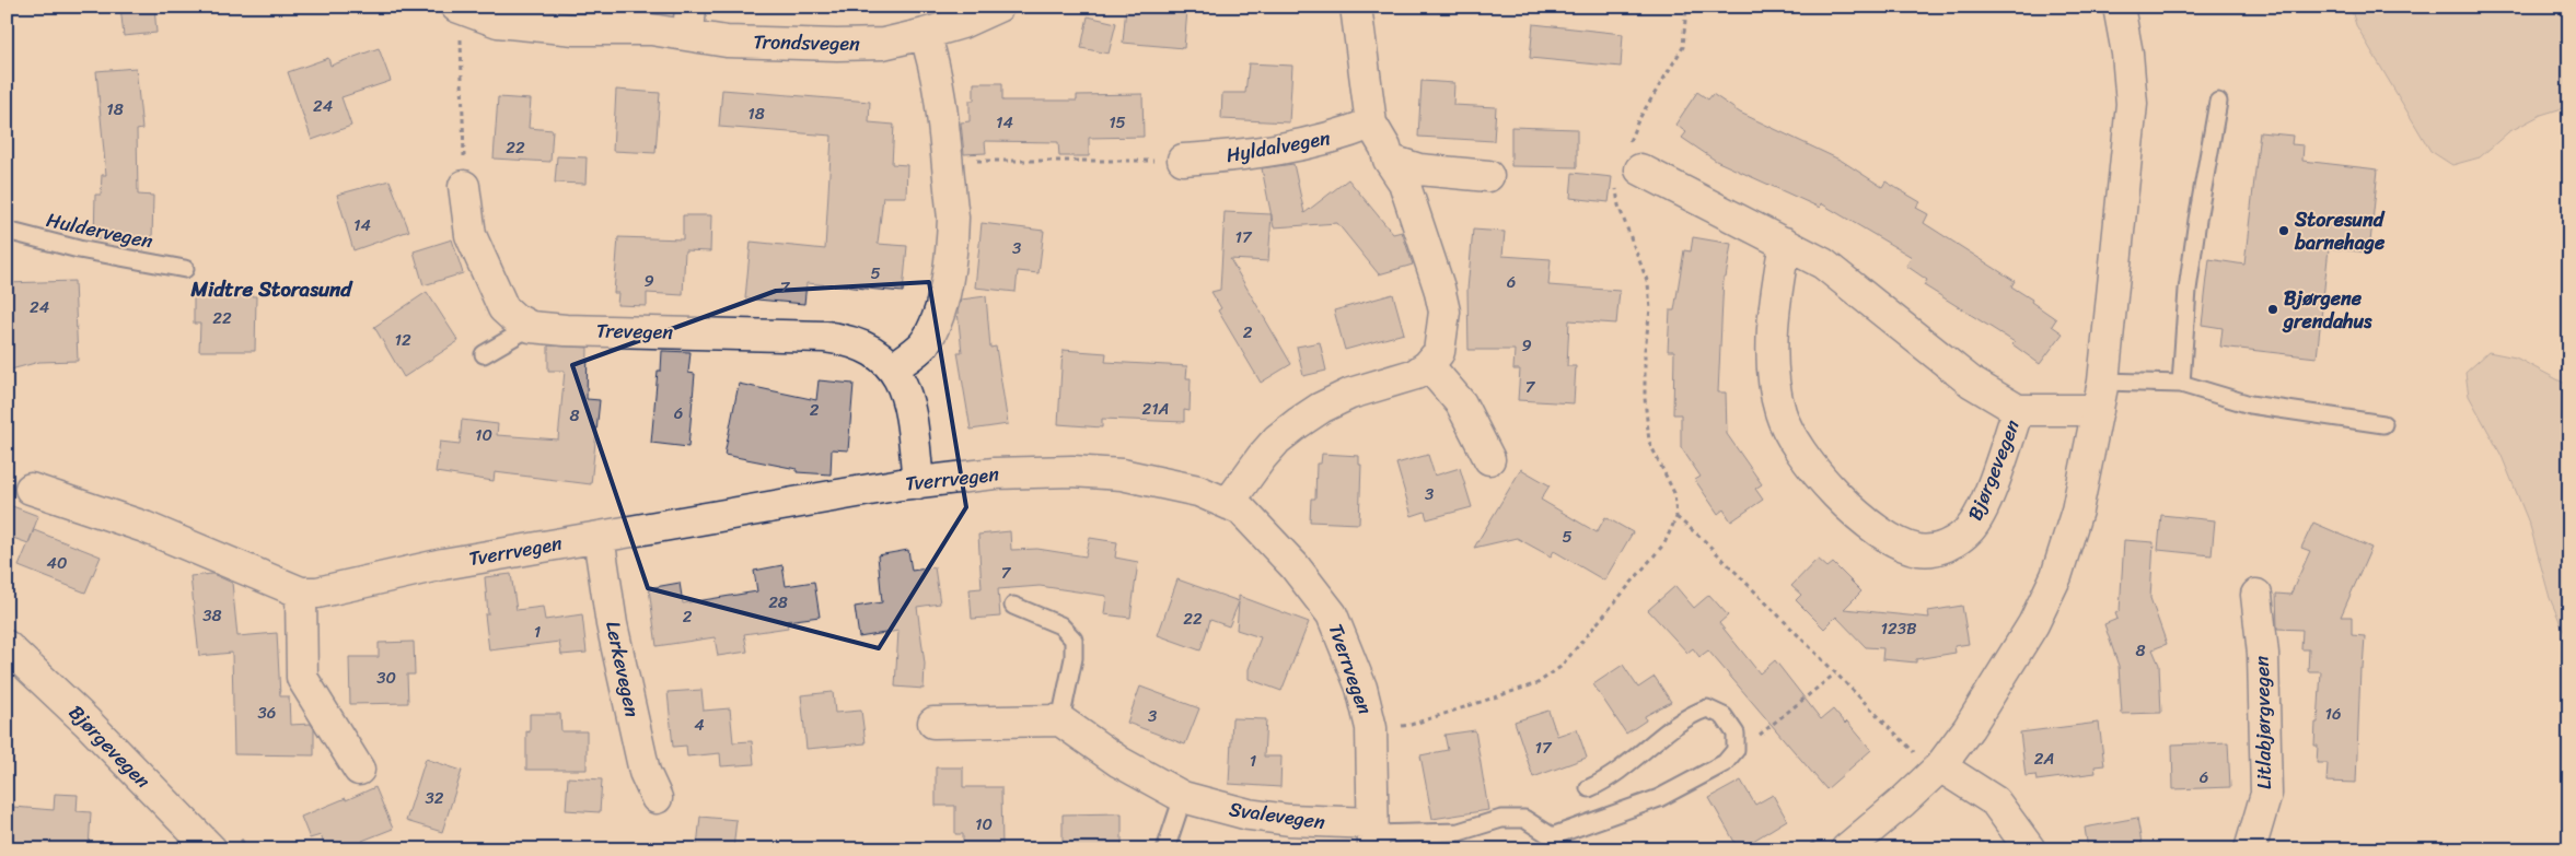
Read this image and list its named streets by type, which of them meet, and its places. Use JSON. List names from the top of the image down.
{
  "streets": {
    "street": [
      "Trondsvegen",
      "Hyldalvegen",
      "Trevegen",
      "Bjørgevegen",
      "Tverrvegen",
      "Lerkevegen",
      "Litlabjørgvegen",
      "Svalevegen"
    ],
    "lane": ["Huldervegen"]
  },
  "crossings": [
    ["Trevegen", "Tverrvegen"],
    ["Tverrvegen", "Lerkevegen"],
    ["Tverrvegen", "Svalevegen"]
  ],
  "districts": ["Midtre Storasund"],
  "places": ["Storesund barnehage", "Bjørgene grendahus"],
  "house_numbers": [
    "24",
    "18",
    "18",
    "14",
    "15",
    "22",
    "14",
    "17",
    "3",
    "5",
    "9",
    "6",
    "7",
    "24",
    "22",
    "2",
    "12",
    "9",
    "7",
    "21A",
    "2",
    "6",
    "8",
    "10",
    "3",
    "5",
    "40",
    "7",
    "28",
    "38",
    "2",
    "22",
    "123B",
    "1",
    "8",
    "30",
    "36",
    "16",
    "3",
    "4",
    "17",
    "2A",
    "1",
    "6",
    "32",
    "10"
  ]
}
